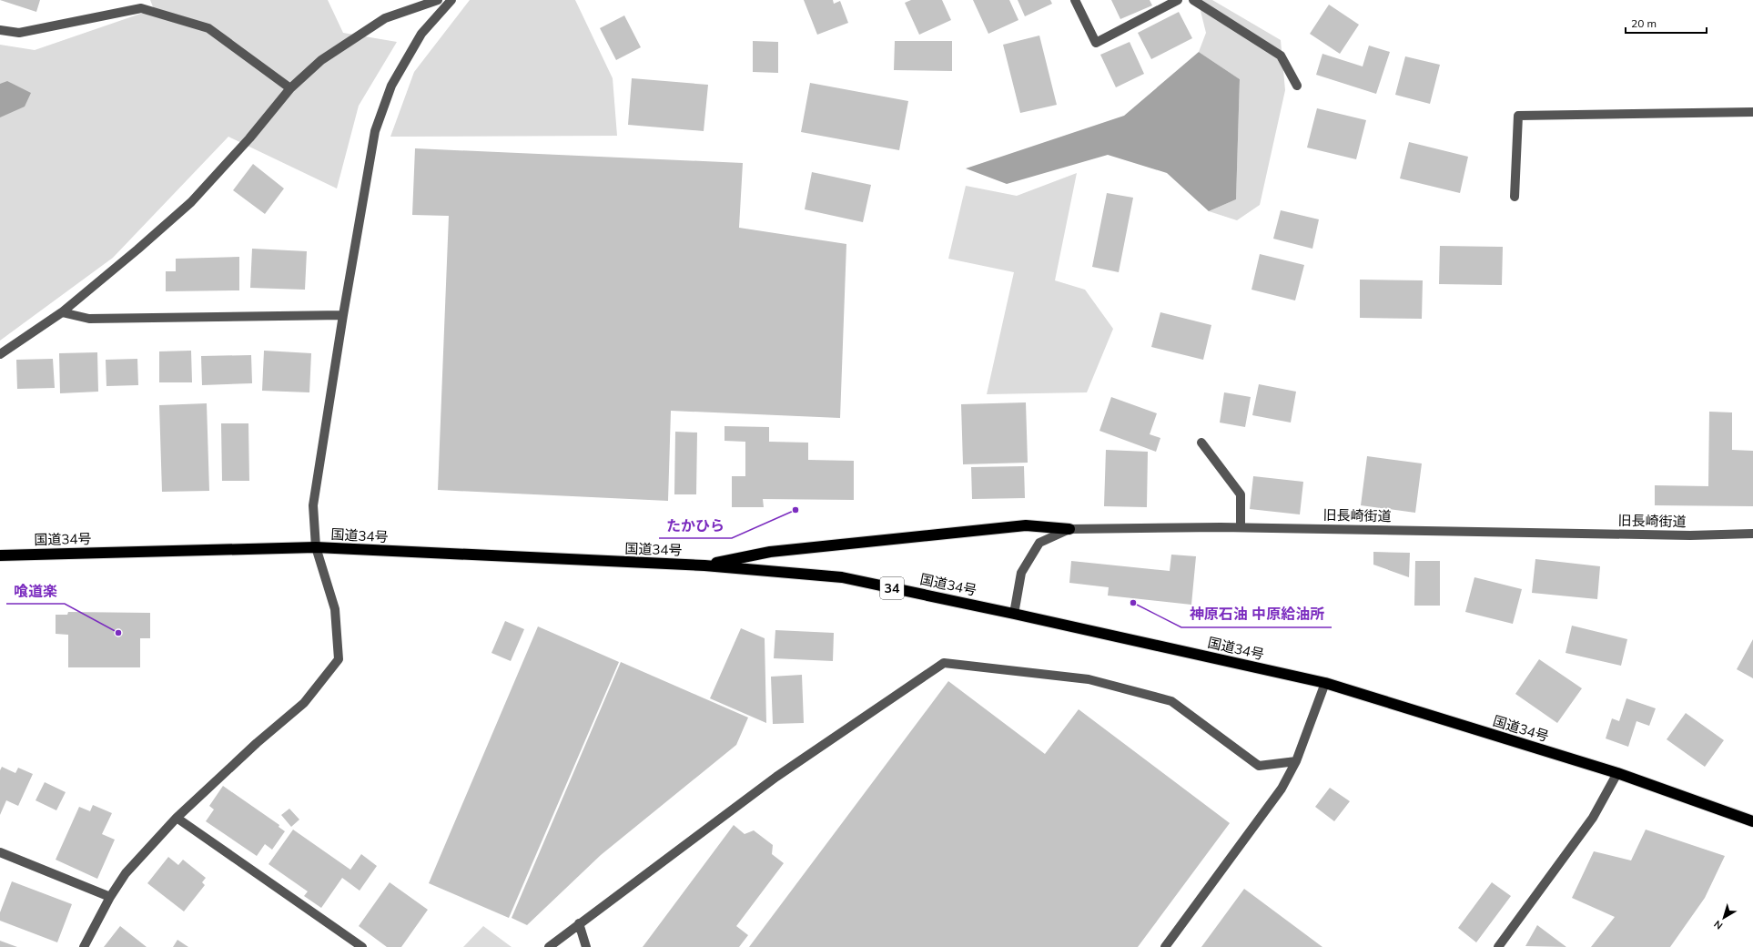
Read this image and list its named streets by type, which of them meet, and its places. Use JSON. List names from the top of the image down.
{
  "streets": {
    "highway": ["国道34号", "34"],
    "street": ["旧長崎街道"]
  },
  "crossings": [
    ["旧長崎街道", "国道34号"]
  ],
  "places": ["たかひら", "神原石油 中原給油所", "喰道楽"],
  "scale_bar": "20 m",
  "north": "bottom left"
}
